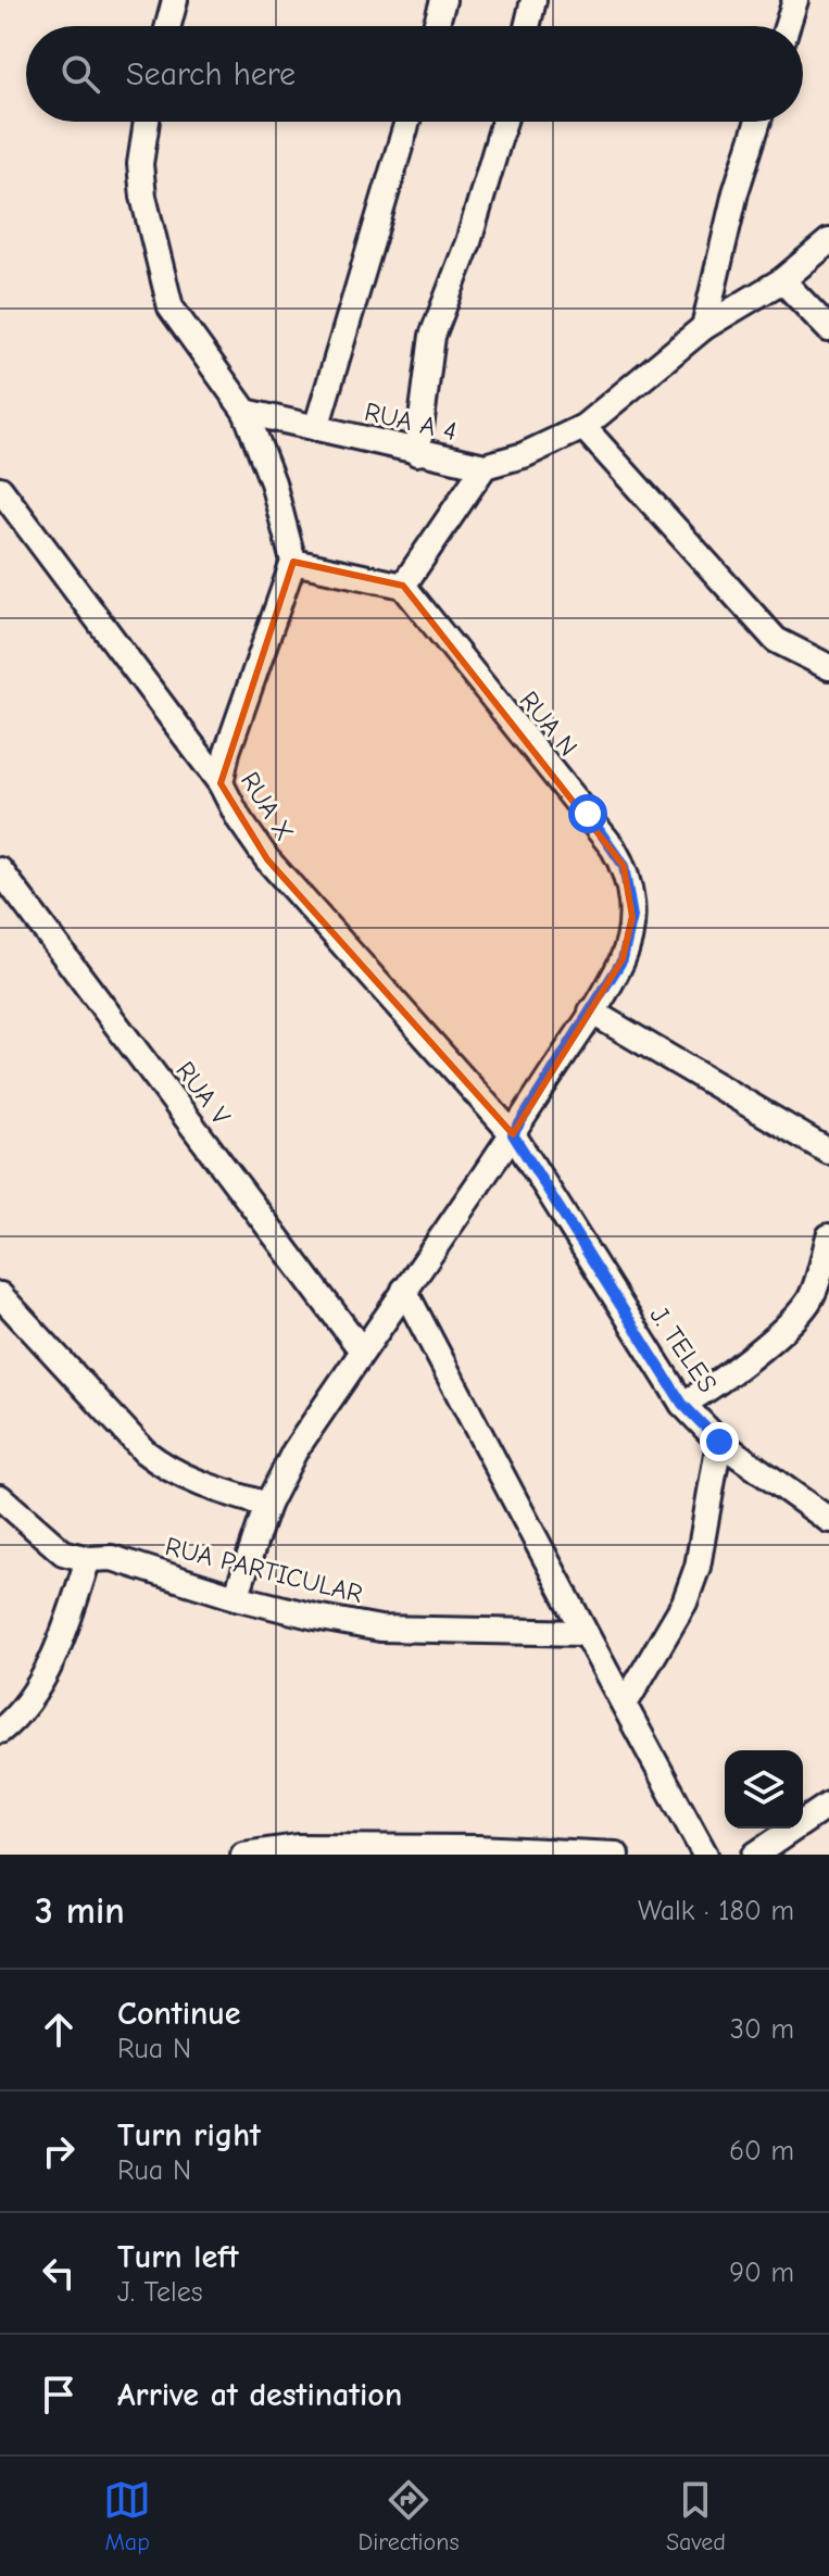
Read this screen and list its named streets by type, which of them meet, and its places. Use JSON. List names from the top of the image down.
{
  "streets": {
    "street": [
      "RUA A 4",
      "RUA N",
      "RUA X",
      "RUA V",
      "J. TELES",
      "RUA PARTICULAR"
    ]
  },
  "crossings": [
    ["RUA N", "RUA X"],
    ["RUA N", "RUA V"],
    ["RUA N", "J. TELES"],
    ["RUA N", "RUA PARTICULAR"],
    ["RUA X", "J. TELES"]
  ],
  "page": {
    "search": "Search here",
    "heading": ["3 min", "Walk · 180 m"],
    "list": [
      ["Continue", "Rua N", "30 m"],
      ["Turn right", "Rua N", "60 m"],
      ["Turn left", "J. Teles", "90 m"],
      "Arrive at destination"
    ],
    "nav": ["Map", "Directions", "Saved"]
  }
}
